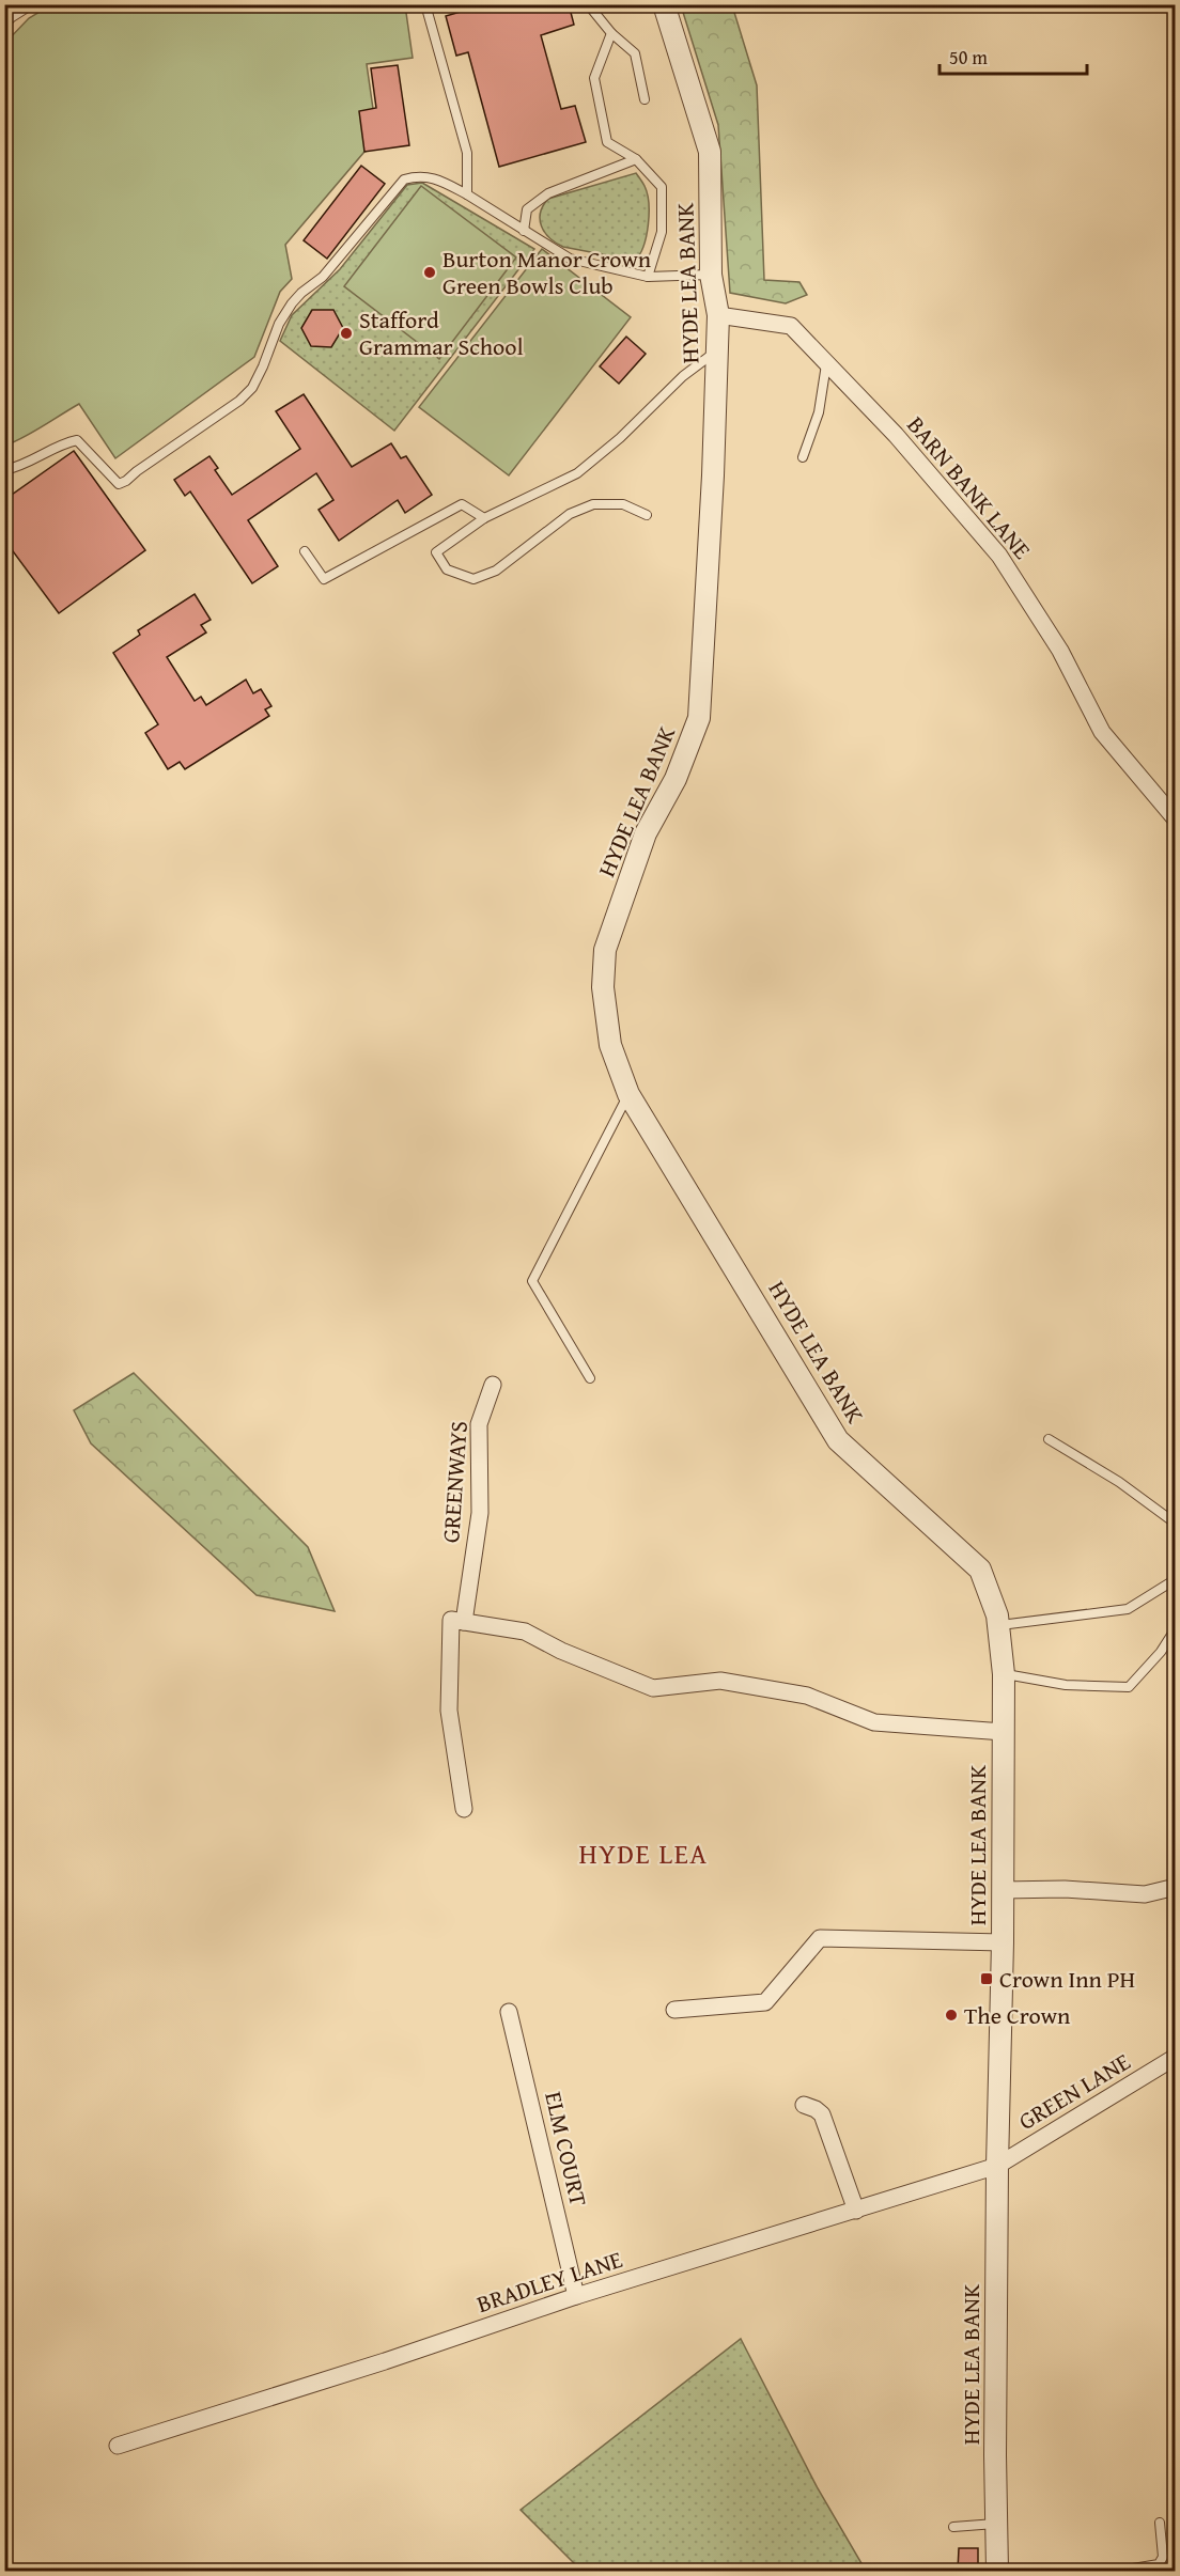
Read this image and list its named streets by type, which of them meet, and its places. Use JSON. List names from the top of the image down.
{
  "streets": {
    "street": [
      "HYDE LEA BANK",
      "BARN BANK LANE",
      "GREENWAYS",
      "GREEN LANE",
      "ELM COURT",
      "BRADLEY LANE"
    ]
  },
  "crossings": [
    ["HYDE LEA BANK", "BARN BANK LANE"],
    ["HYDE LEA BANK", "GREEN LANE"],
    ["HYDE LEA BANK", "BRADLEY LANE"],
    ["GREEN LANE", "BRADLEY LANE"],
    ["ELM COURT", "BRADLEY LANE"]
  ],
  "districts": ["HYDE LEA"],
  "places": {
    "other": ["Burton Manor Crown Green Bowls Club", "Stafford Grammar School", "The Crown"],
    "transit": ["Crown Inn PH"]
  },
  "scale_bar": "50 m"
}
